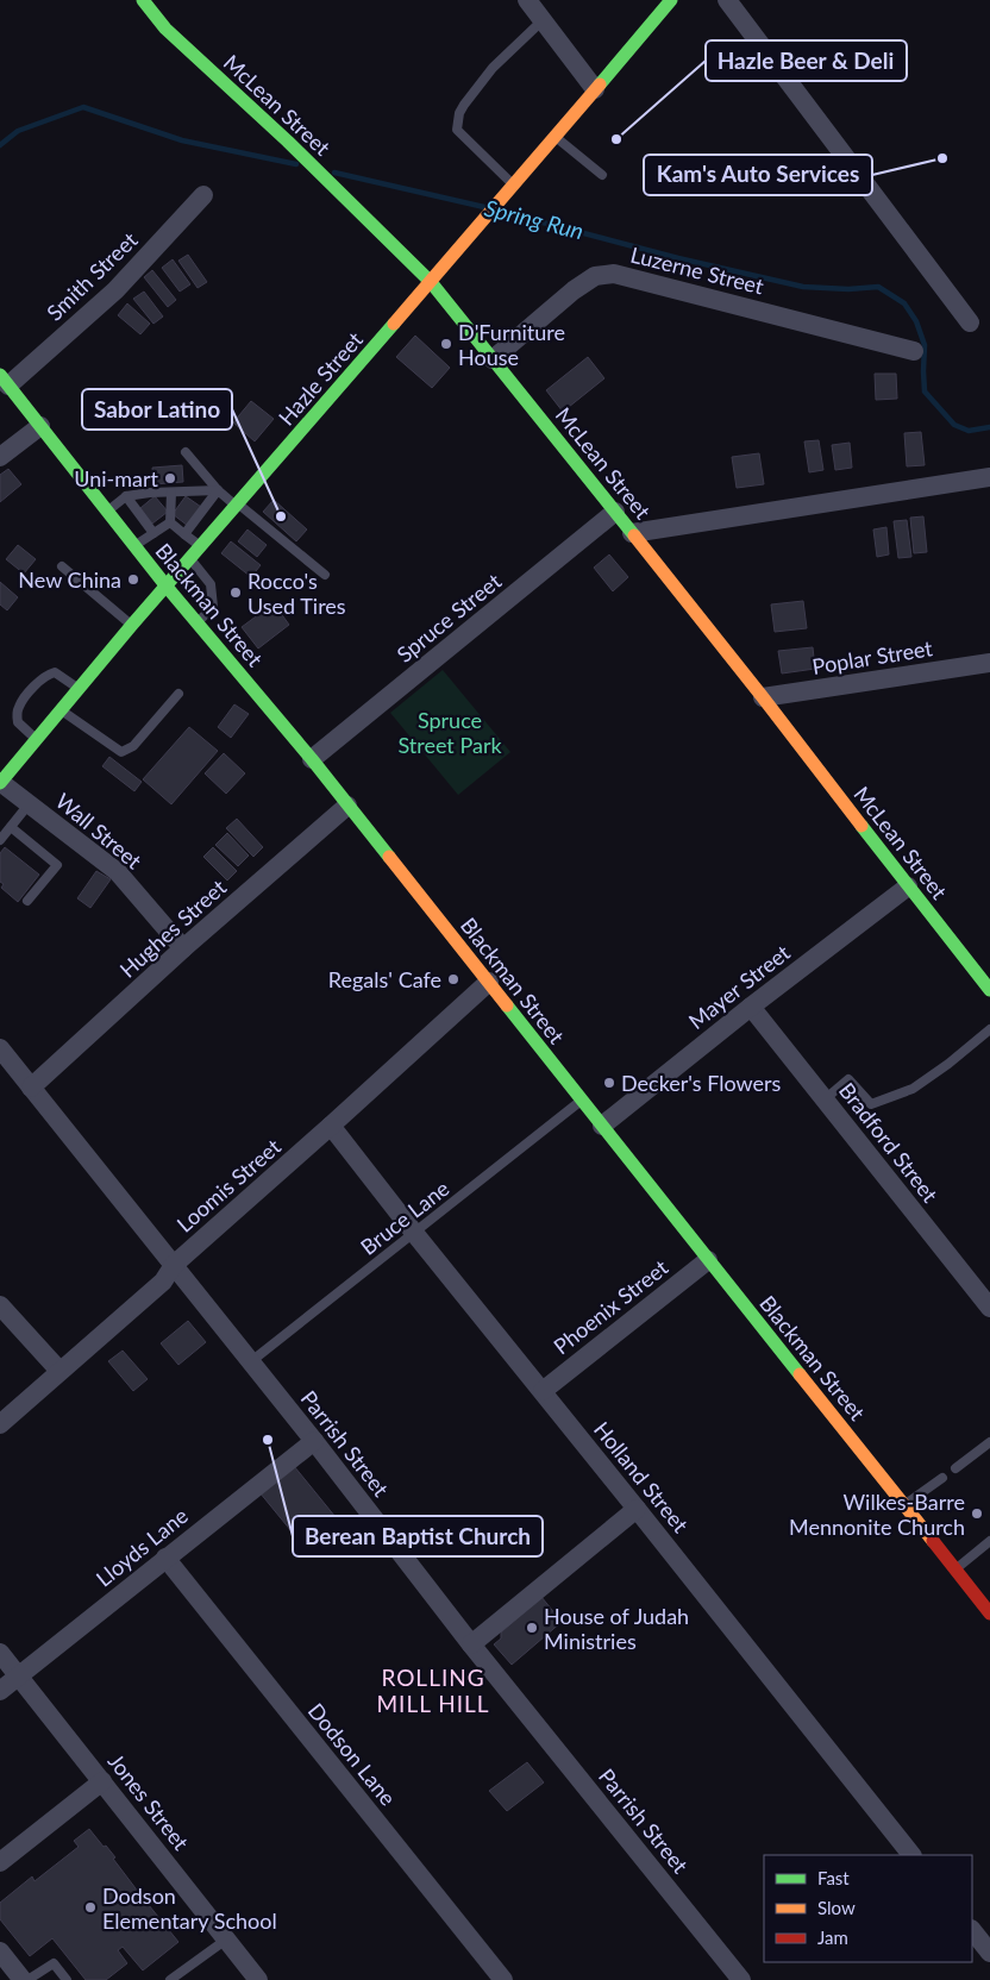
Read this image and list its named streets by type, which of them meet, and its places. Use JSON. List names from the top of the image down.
{
  "streets": {
    "main road": ["McLean Street", "Hazle Street", "Blackman Street"],
    "street": [
      "Luzerne Street",
      "Smith Street",
      "Spruce Street",
      "Poplar Street",
      "Wall Street",
      "Hughes Street",
      "Mayer Street",
      "Bradford Street",
      "Loomis Street",
      "Phoenix Street",
      "Parrish Street",
      "Holland Street",
      "Lloyds Lane",
      "Dodson Lane",
      "Jones Street"
    ],
    "lane": ["Bruce Lane"]
  },
  "crossings": [
    ["McLean Street", "Luzerne Street"],
    ["McLean Street", "Hazle Street"],
    ["McLean Street", "Spruce Street"],
    ["McLean Street", "Poplar Street"],
    ["McLean Street", "Mayer Street"],
    ["Smith Street", "Blackman Street"],
    ["Hazle Street", "Blackman Street"],
    ["Hazle Street", "Wall Street"],
    ["Blackman Street", "Spruce Street"],
    ["Blackman Street", "Hughes Street"],
    ["Blackman Street", "Mayer Street"],
    ["Blackman Street", "Loomis Street"],
    ["Blackman Street", "Bruce Lane"],
    ["Blackman Street", "Phoenix Street"],
    ["Wall Street", "Hughes Street"],
    ["Hughes Street", "Parrish Street"],
    ["Mayer Street", "Bradford Street"],
    ["Loomis Street", "Parrish Street"],
    ["Loomis Street", "Holland Street"],
    ["Bruce Lane", "Parrish Street"],
    ["Bruce Lane", "Holland Street"],
    ["Phoenix Street", "Holland Street"],
    ["Parrish Street", "Lloyds Lane"],
    ["Lloyds Lane", "Dodson Lane"],
    ["Lloyds Lane", "Jones Street"]
  ],
  "districts": ["ROLLING MILL HILL"],
  "water": ["Spring Run"],
  "parks": ["Spruce Street Park"],
  "places": [
    "Hazle Beer & Deli",
    "Kam's Auto Services",
    "D'Furniture House",
    "Uni-mart",
    "Sabor Latino",
    "New China",
    "Rocco's Used Tires",
    "Regals' Cafe",
    "Decker's Flowers",
    "Berean Baptist Church",
    "Wilkes-Barre Mennonite Church",
    "House of Judah Ministries",
    "Dodson Elementary School"
  ],
  "legend": ["Fast", "Slow", "Jam"]
}
